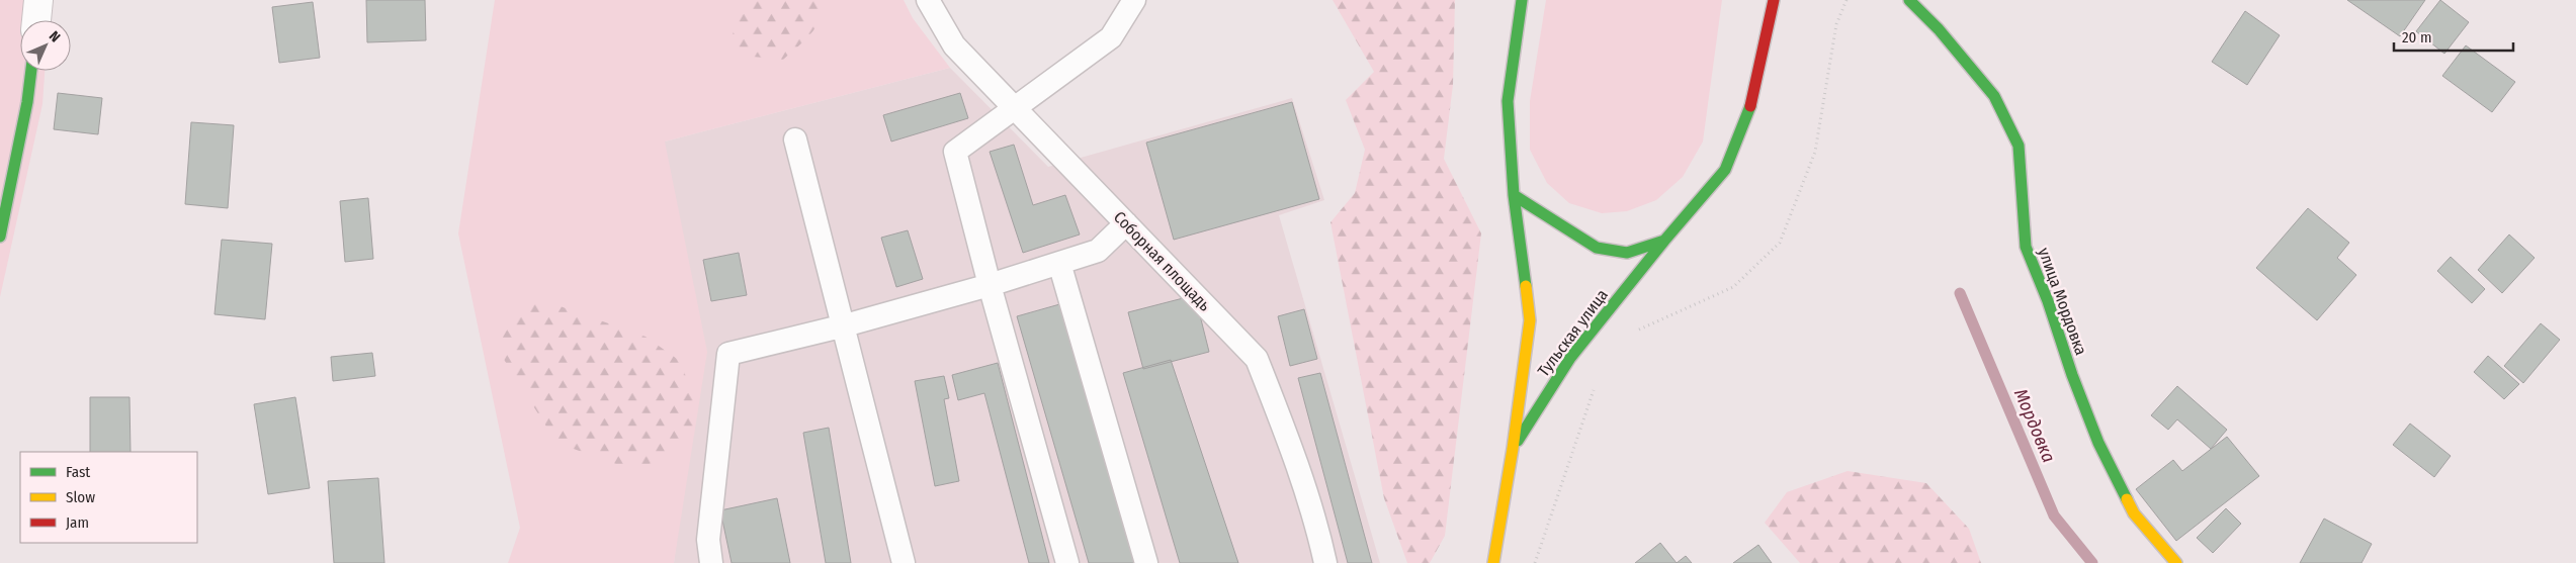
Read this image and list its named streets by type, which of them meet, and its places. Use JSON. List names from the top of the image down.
{
  "streets": {
    "main road": ["улица Мордовка", "Тульская улица"],
    "lane": ["Соборная площадь"]
  },
  "water": ["Мордовка"],
  "legend": ["Fast", "Slow", "Jam"],
  "scale_bar": "20 m",
  "north": "top right"
}
